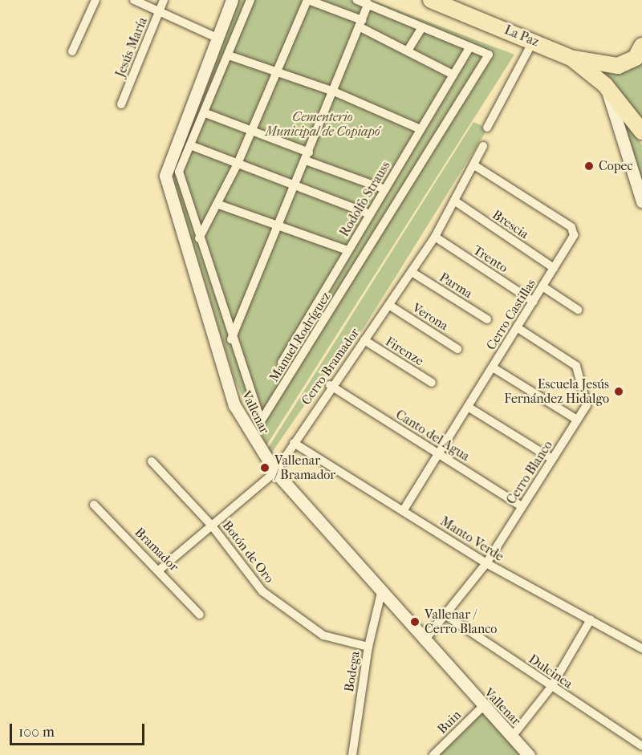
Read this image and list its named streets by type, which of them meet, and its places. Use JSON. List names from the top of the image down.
{
  "streets": {
    "highway": ["La Paz"],
    "street": [
      "Jesús María",
      "Rodolfo Strauss",
      "Brescia",
      "Trento",
      "Parma",
      "Cerro Castillas",
      "Verona",
      "Manuel Rodríguez",
      "Firenze",
      "Cerro Bramador",
      "Vallenar",
      "Canto del Agua",
      "Cerro Blanco",
      "Manto Verde",
      "Bramador",
      "Botón de Oro",
      "Bodega",
      "Dulcinea",
      "Buin"
    ]
  },
  "crossings": [
    ["Rodolfo Strauss", "Manuel Rodríguez"],
    ["Brescia", "Cerro Castillas"],
    ["Brescia", "Cerro Bramador"],
    ["Trento", "Cerro Castillas"],
    ["Trento", "Cerro Bramador"],
    ["Parma", "Cerro Bramador"],
    ["Cerro Castillas", "Cerro Bramador"],
    ["Cerro Castillas", "Canto del Agua"],
    ["Cerro Castillas", "Cerro Blanco"],
    ["Cerro Castillas", "Manto Verde"],
    ["Verona", "Cerro Bramador"],
    ["Firenze", "Cerro Bramador"],
    ["Cerro Bramador", "Vallenar"],
    ["Cerro Bramador", "Canto del Agua"],
    ["Cerro Bramador", "Manto Verde"],
    ["Cerro Bramador", "Bramador"],
    ["Cerro Bramador", "Botón de Oro"],
    ["Vallenar", "Cerro Blanco"],
    ["Vallenar", "Bodega"],
    ["Vallenar", "Buin"],
    ["Canto del Agua", "Cerro Blanco"],
    ["Cerro Blanco", "Manto Verde"],
    ["Cerro Blanco", "Dulcinea"],
    ["Botón de Oro", "Bodega"]
  ],
  "parks": ["Cementerio Municipal de Copiapó"],
  "places": [
    "Copec",
    "Escuela Jesús Fernández Hidalgo",
    "Vallenar / Bramador",
    "Vallenar / Cerro Blanco"
  ],
  "scale_bar": "100 m"
}
